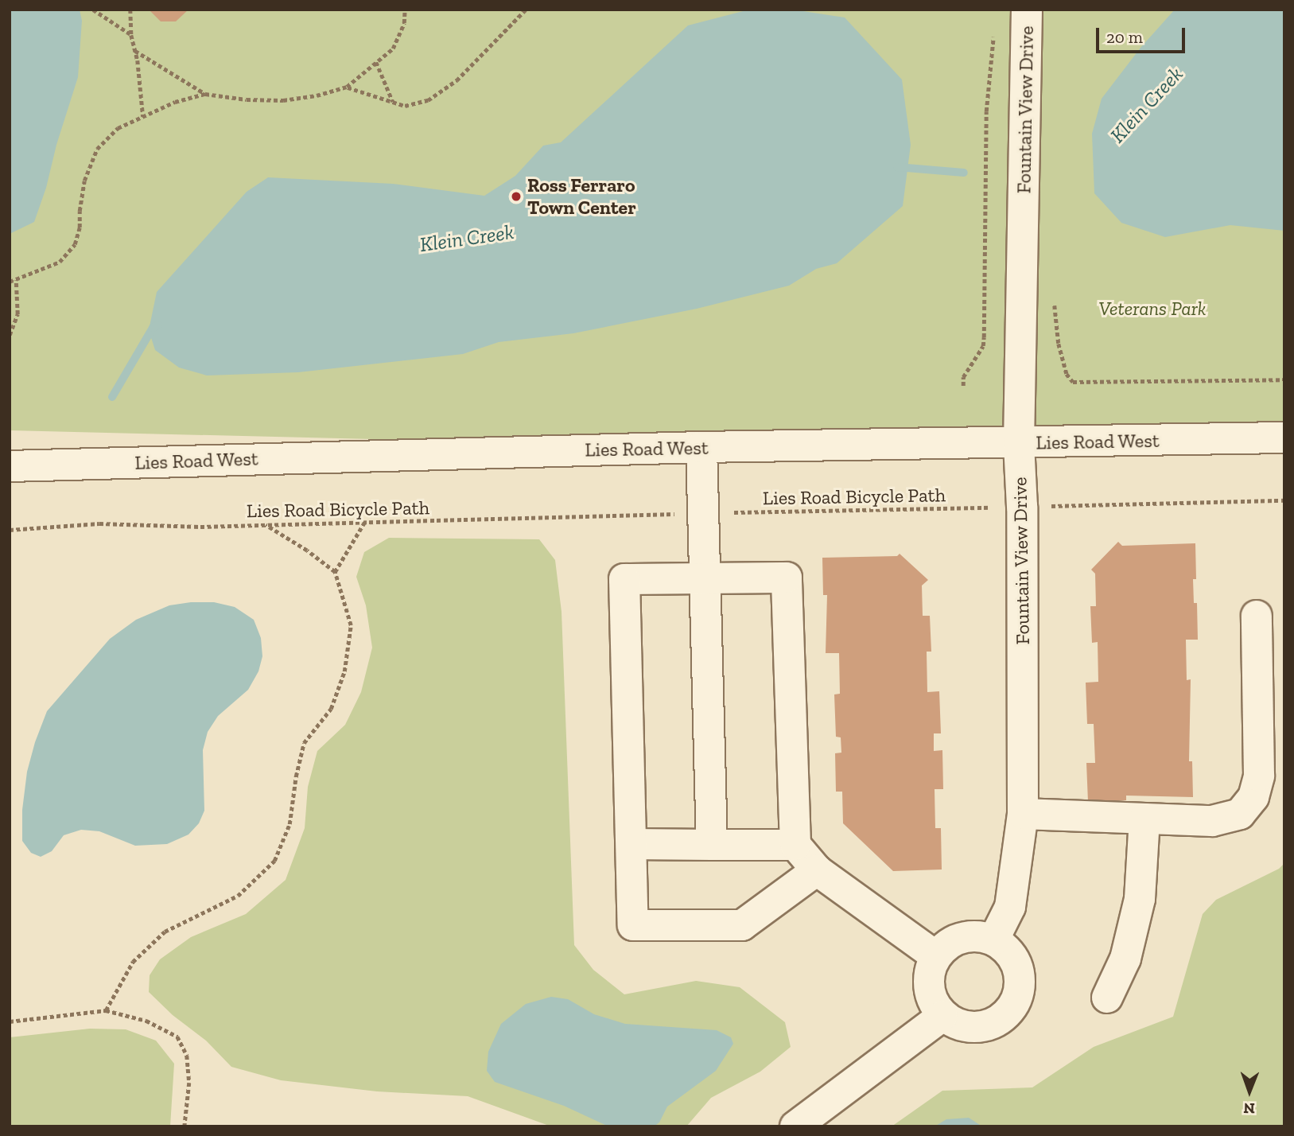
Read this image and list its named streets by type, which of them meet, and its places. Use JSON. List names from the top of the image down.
{
  "streets": {
    "street": ["Fountain View Drive", "Lies Road West"],
    "path": ["Lies Road Bicycle Path"]
  },
  "crossings": [
    ["Fountain View Drive", "Lies Road West"]
  ],
  "water": ["Klein Creek"],
  "parks": ["Veterans Park"],
  "places": ["Ross Ferraro Town Center"],
  "scale_bar": "20 m",
  "north": "bottom"
}
